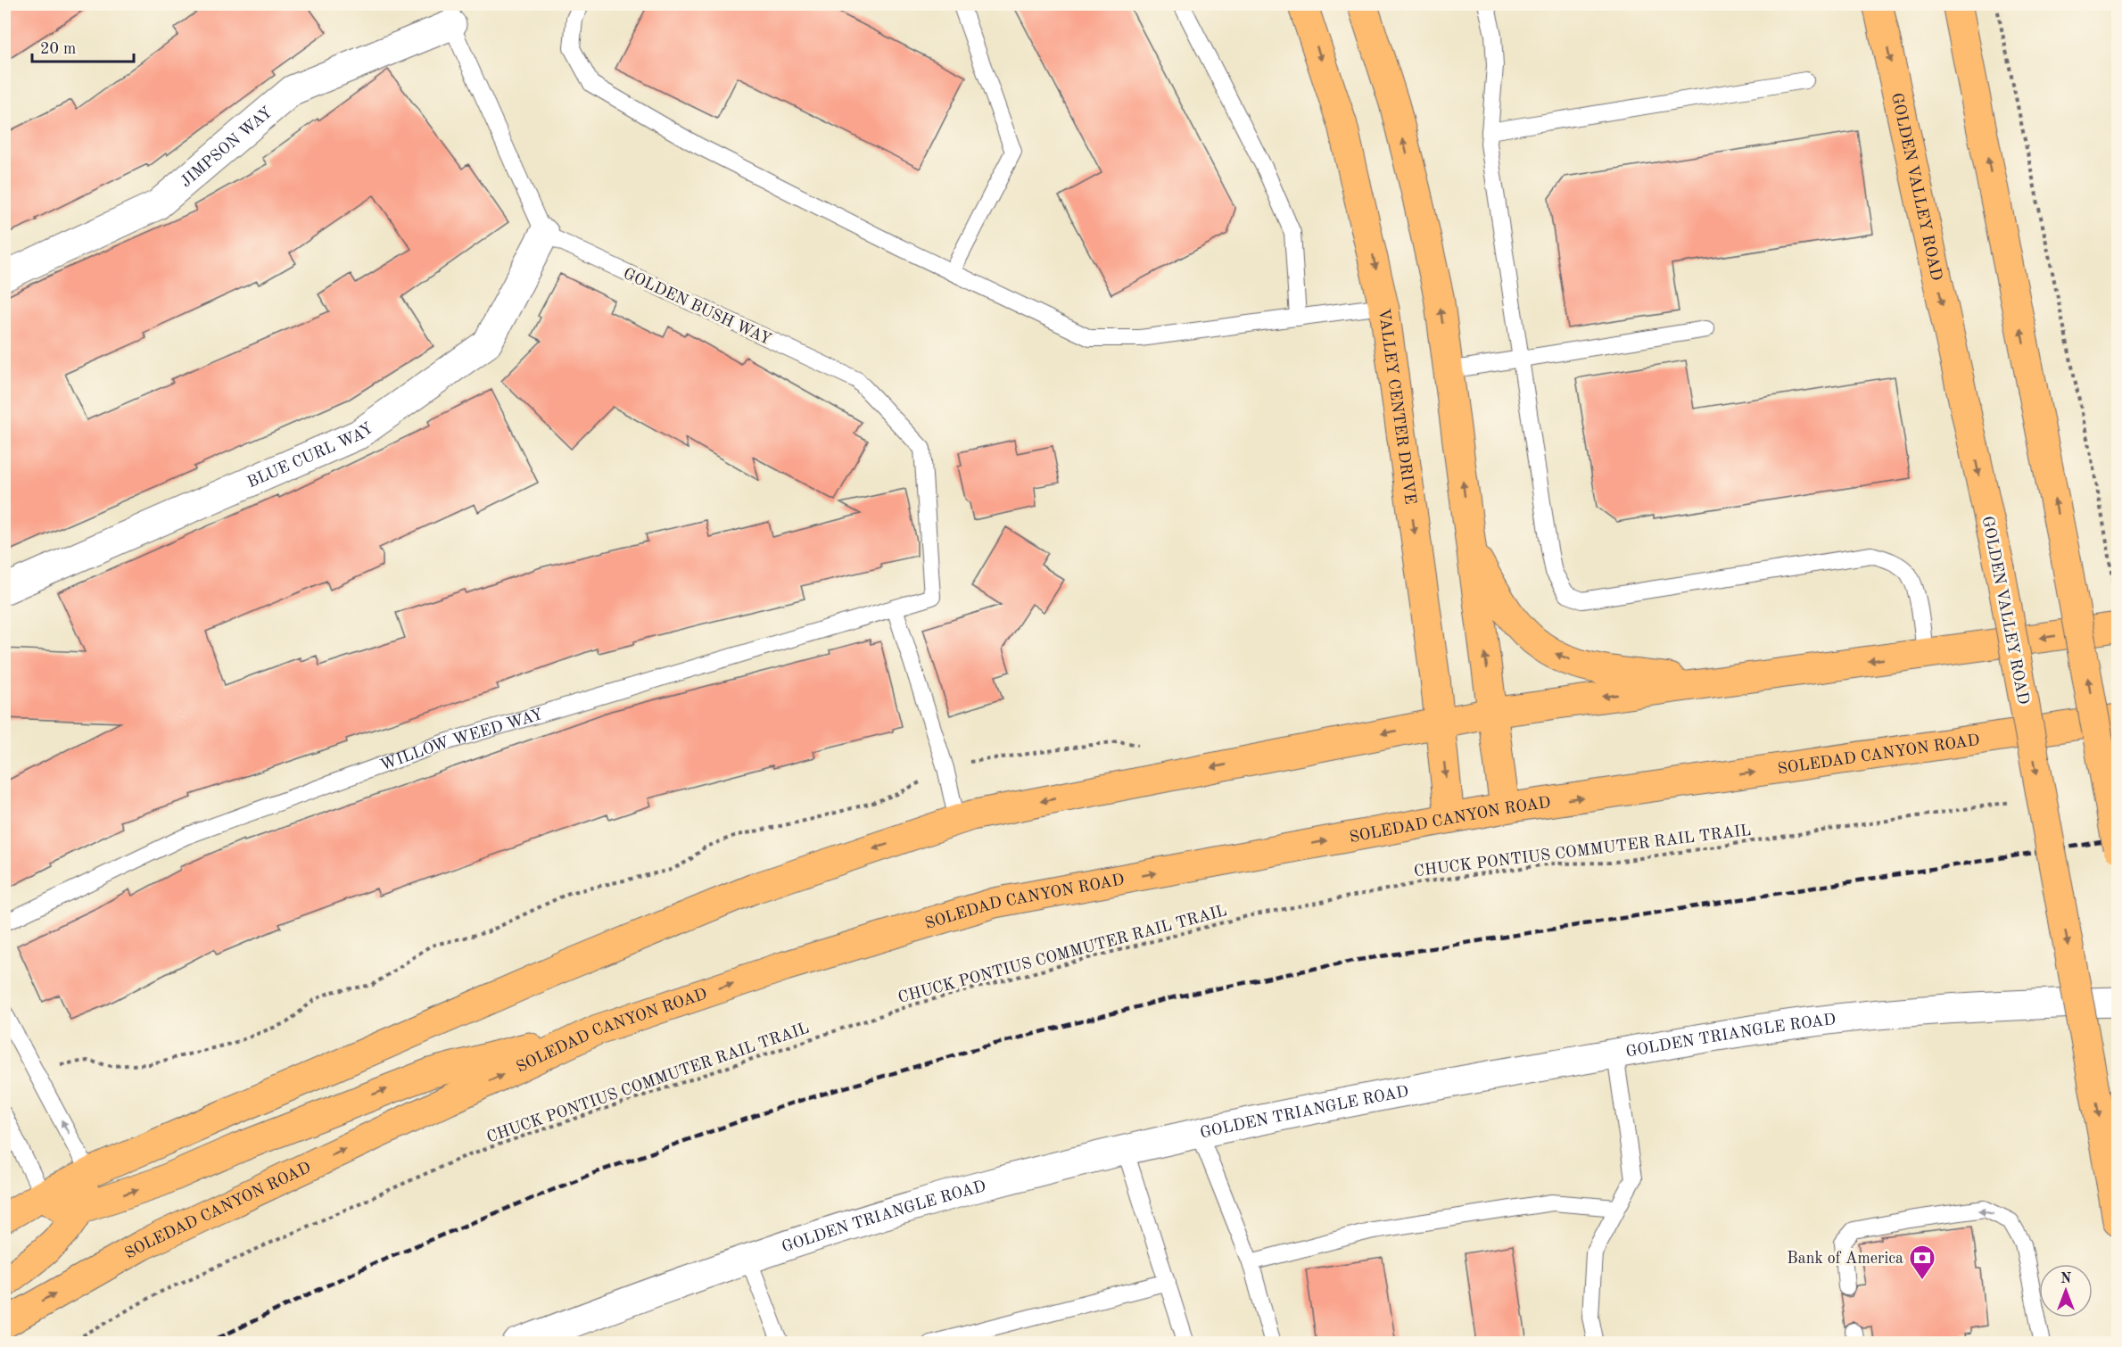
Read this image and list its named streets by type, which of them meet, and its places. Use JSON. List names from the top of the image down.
{
  "streets": {
    "main road": ["GOLDEN VALLEY ROAD", "VALLEY CENTER DRIVE", "SOLEDAD CANYON ROAD"],
    "street": ["JIMPSON WAY", "BLUE CURL WAY", "GOLDEN TRIANGLE ROAD"],
    "lane": ["GOLDEN BUSH WAY", "WILLOW WEED WAY"],
    "path": ["CHUCK PONTIUS COMMUTER RAIL TRAIL"]
  },
  "crossings": [
    ["GOLDEN BUSH WAY", "BLUE CURL WAY"],
    ["GOLDEN BUSH WAY", "WILLOW WEED WAY"],
    ["VALLEY CENTER DRIVE", "SOLEDAD CANYON ROAD"]
  ],
  "places": {
    "bank": ["Bank of America"]
  },
  "scale_bar": "20 m",
  "north": "top"
}
